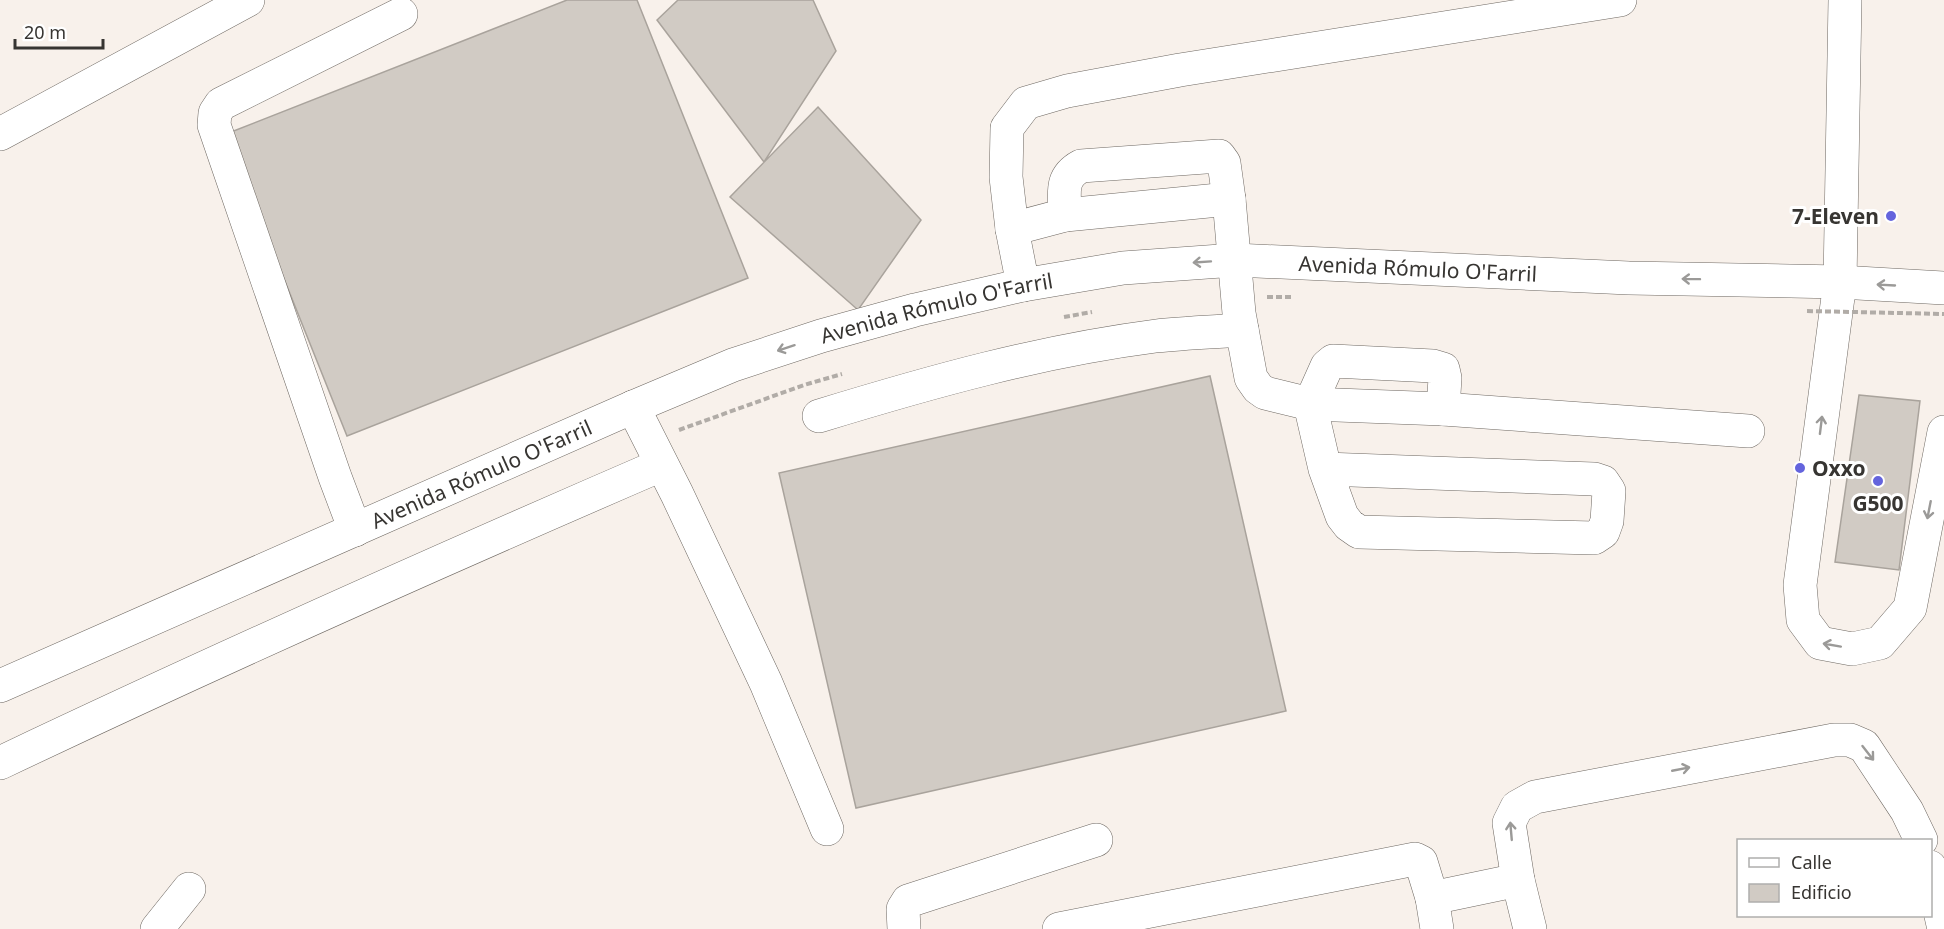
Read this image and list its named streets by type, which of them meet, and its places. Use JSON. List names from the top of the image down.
{
  "streets": {
    "street": ["Avenida Rómulo O'Farril"]
  },
  "places": ["7-Eleven", "Oxxo", "G500"],
  "legend": ["Calle", "Edificio"],
  "scale_bar": "20 m"
}
